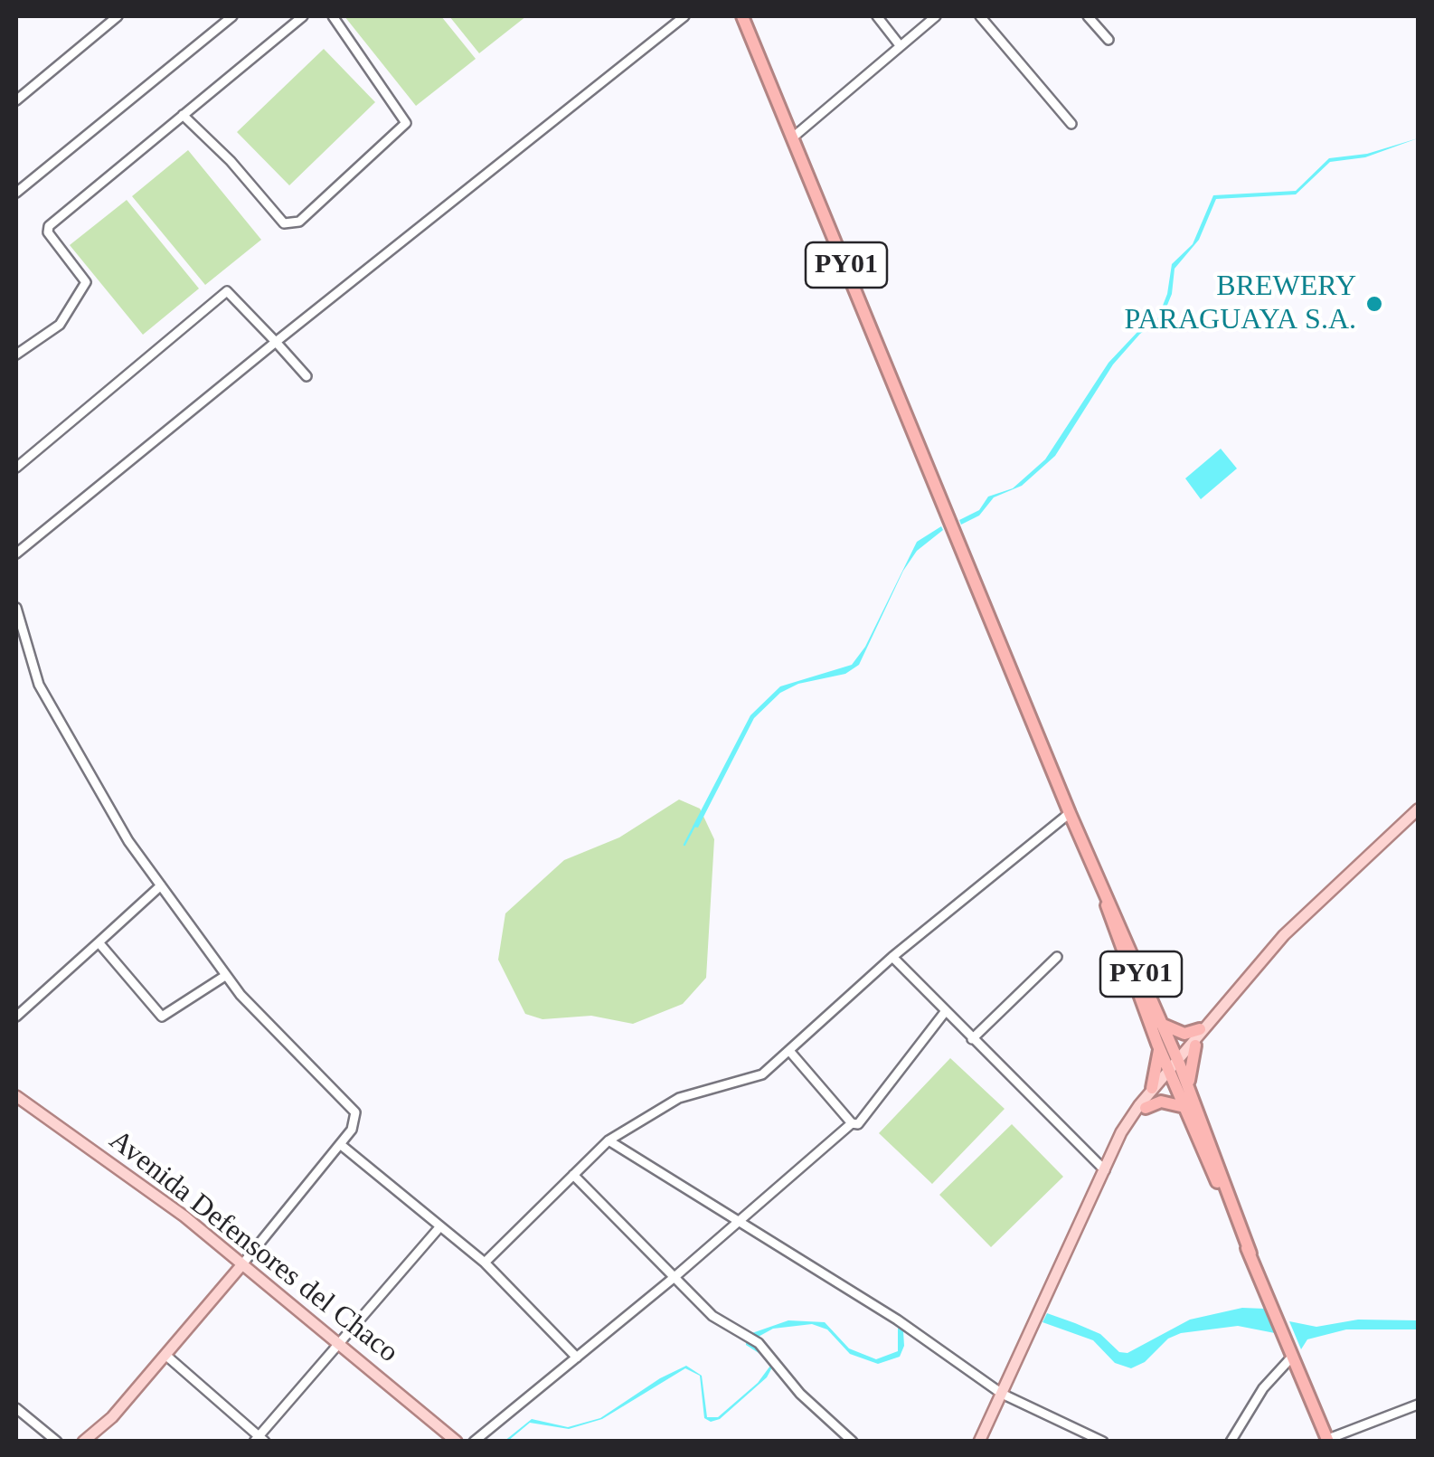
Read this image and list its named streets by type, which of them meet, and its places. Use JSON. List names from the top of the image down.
{
  "streets": {
    "highway": ["PY01"],
    "main road": ["Avenida Defensores del Chaco"]
  },
  "places": ["BREWERY PARAGUAYA S.A."]
}
